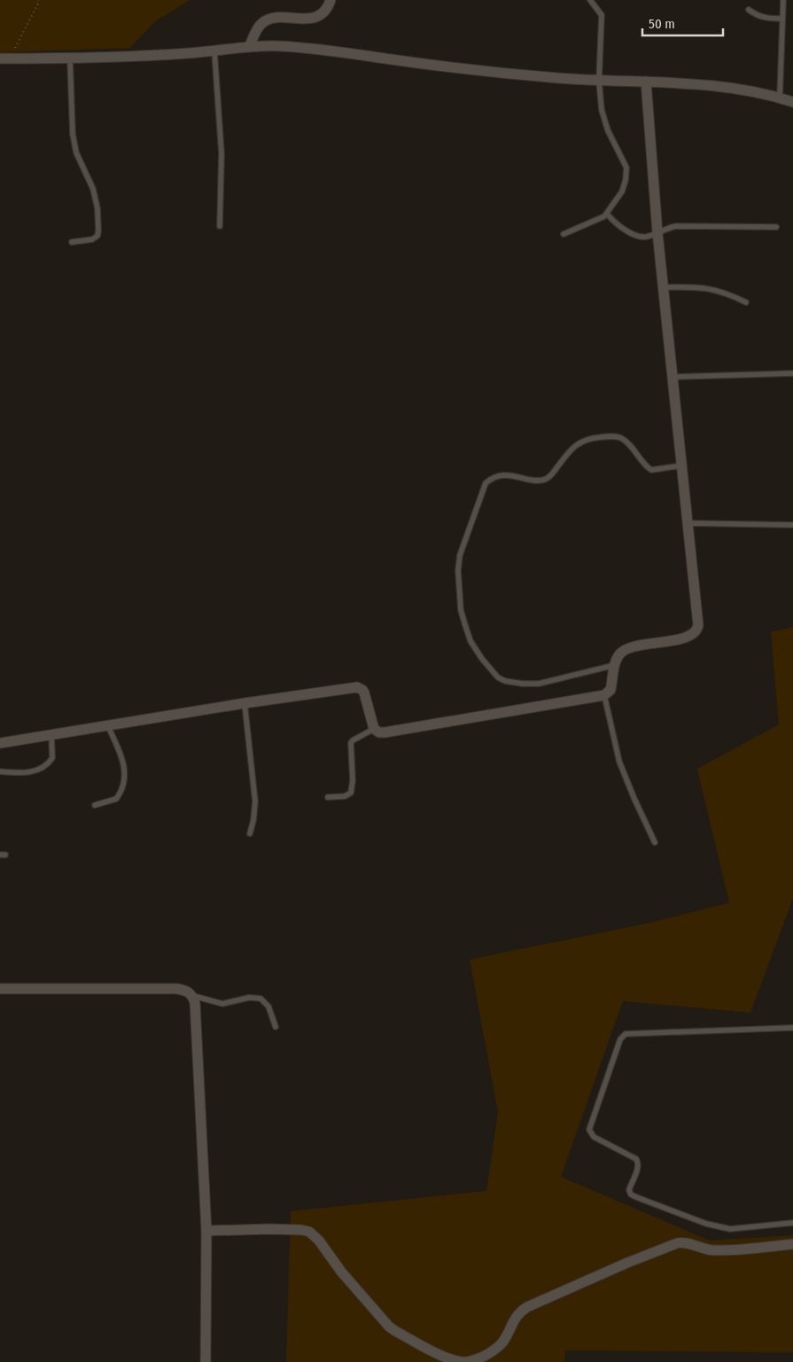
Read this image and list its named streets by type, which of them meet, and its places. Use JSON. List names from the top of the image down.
{
  "scale_bar": "50 m"
}
